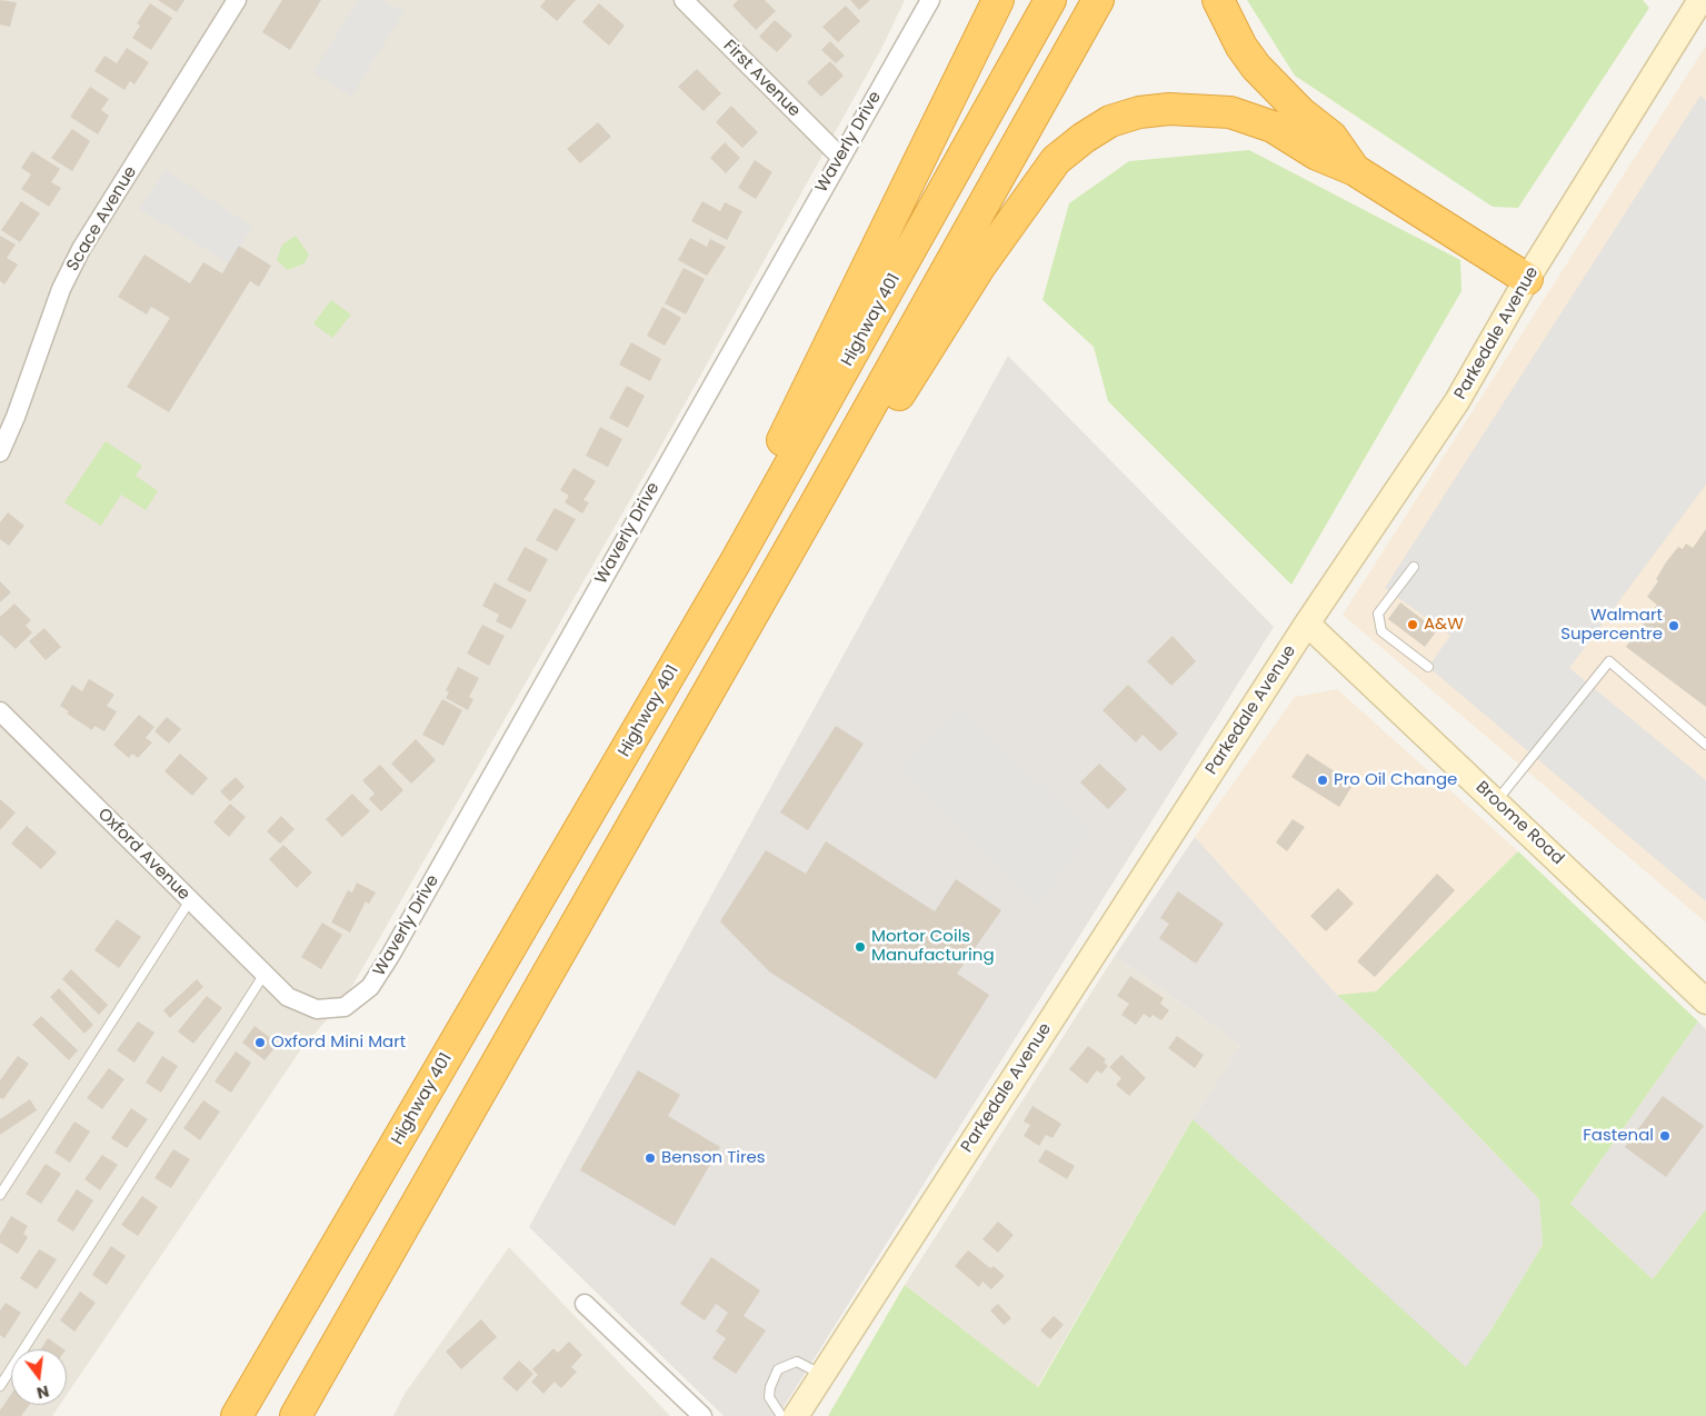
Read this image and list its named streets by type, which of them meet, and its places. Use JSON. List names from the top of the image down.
{
  "streets": {
    "highway": ["Highway 401"],
    "main road": ["Parkedale Avenue", "Broome Road"],
    "street": [
      "First Avenue",
      "Waverly Drive",
      "Scace Avenue",
      "Oxford Avenue"
    ]
  },
  "crossings": [
    ["First Avenue", "Waverly Drive"],
    ["Waverly Drive", "Oxford Avenue"],
    ["Parkedale Avenue", "Broome Road"]
  ],
  "places": [
    "A&W",
    "Walmart Supercentre",
    "Pro Oil Change",
    "Mortor Coils Manufacturing",
    "Oxford Mini Mart",
    "Fastenal",
    "Benson Tires"
  ],
  "north": "bottom"
}
